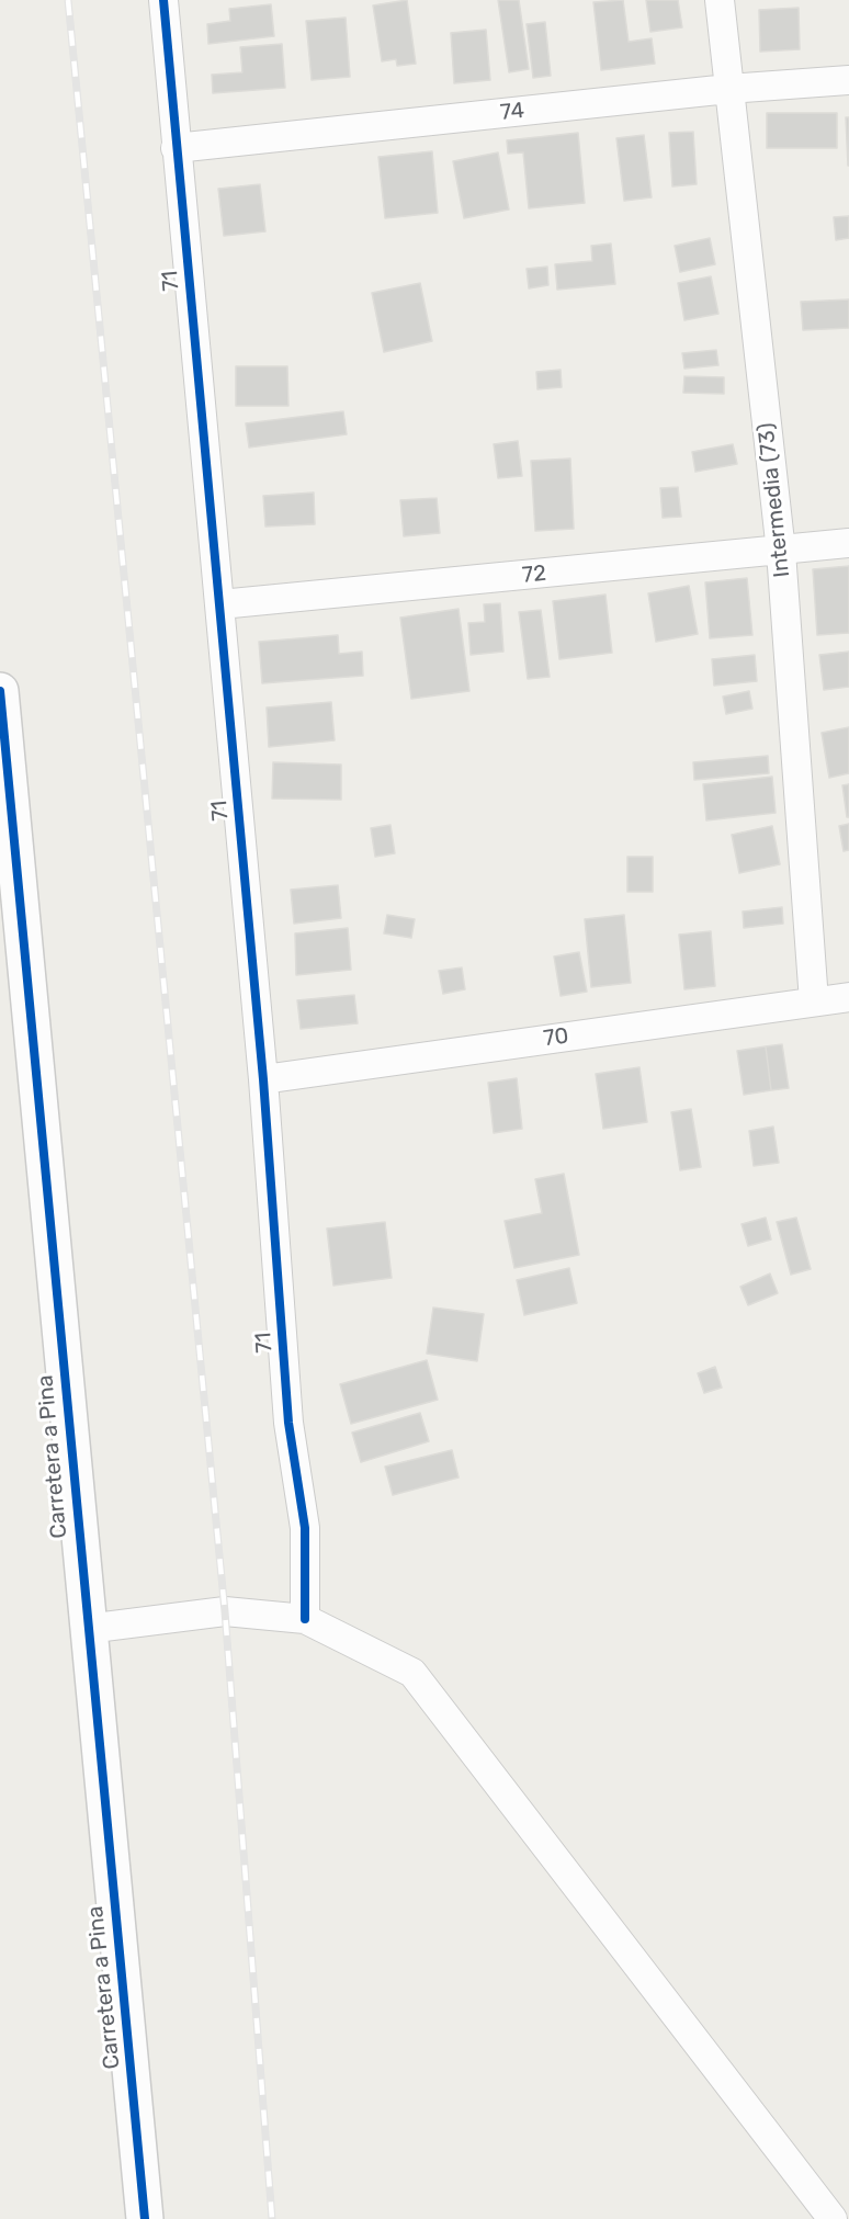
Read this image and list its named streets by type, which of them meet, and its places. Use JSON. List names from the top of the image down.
{
  "streets": {
    "street": [
      "74",
      "71",
      "Intermedia (73)",
      "72",
      "70",
      "Carretera a Pina"
    ]
  },
  "crossings": [
    ["74", "71"],
    ["74", "Intermedia (73)"],
    ["71", "72"],
    ["71", "70"],
    ["Intermedia (73)", "72"],
    ["Intermedia (73)", "70"]
  ]
}
